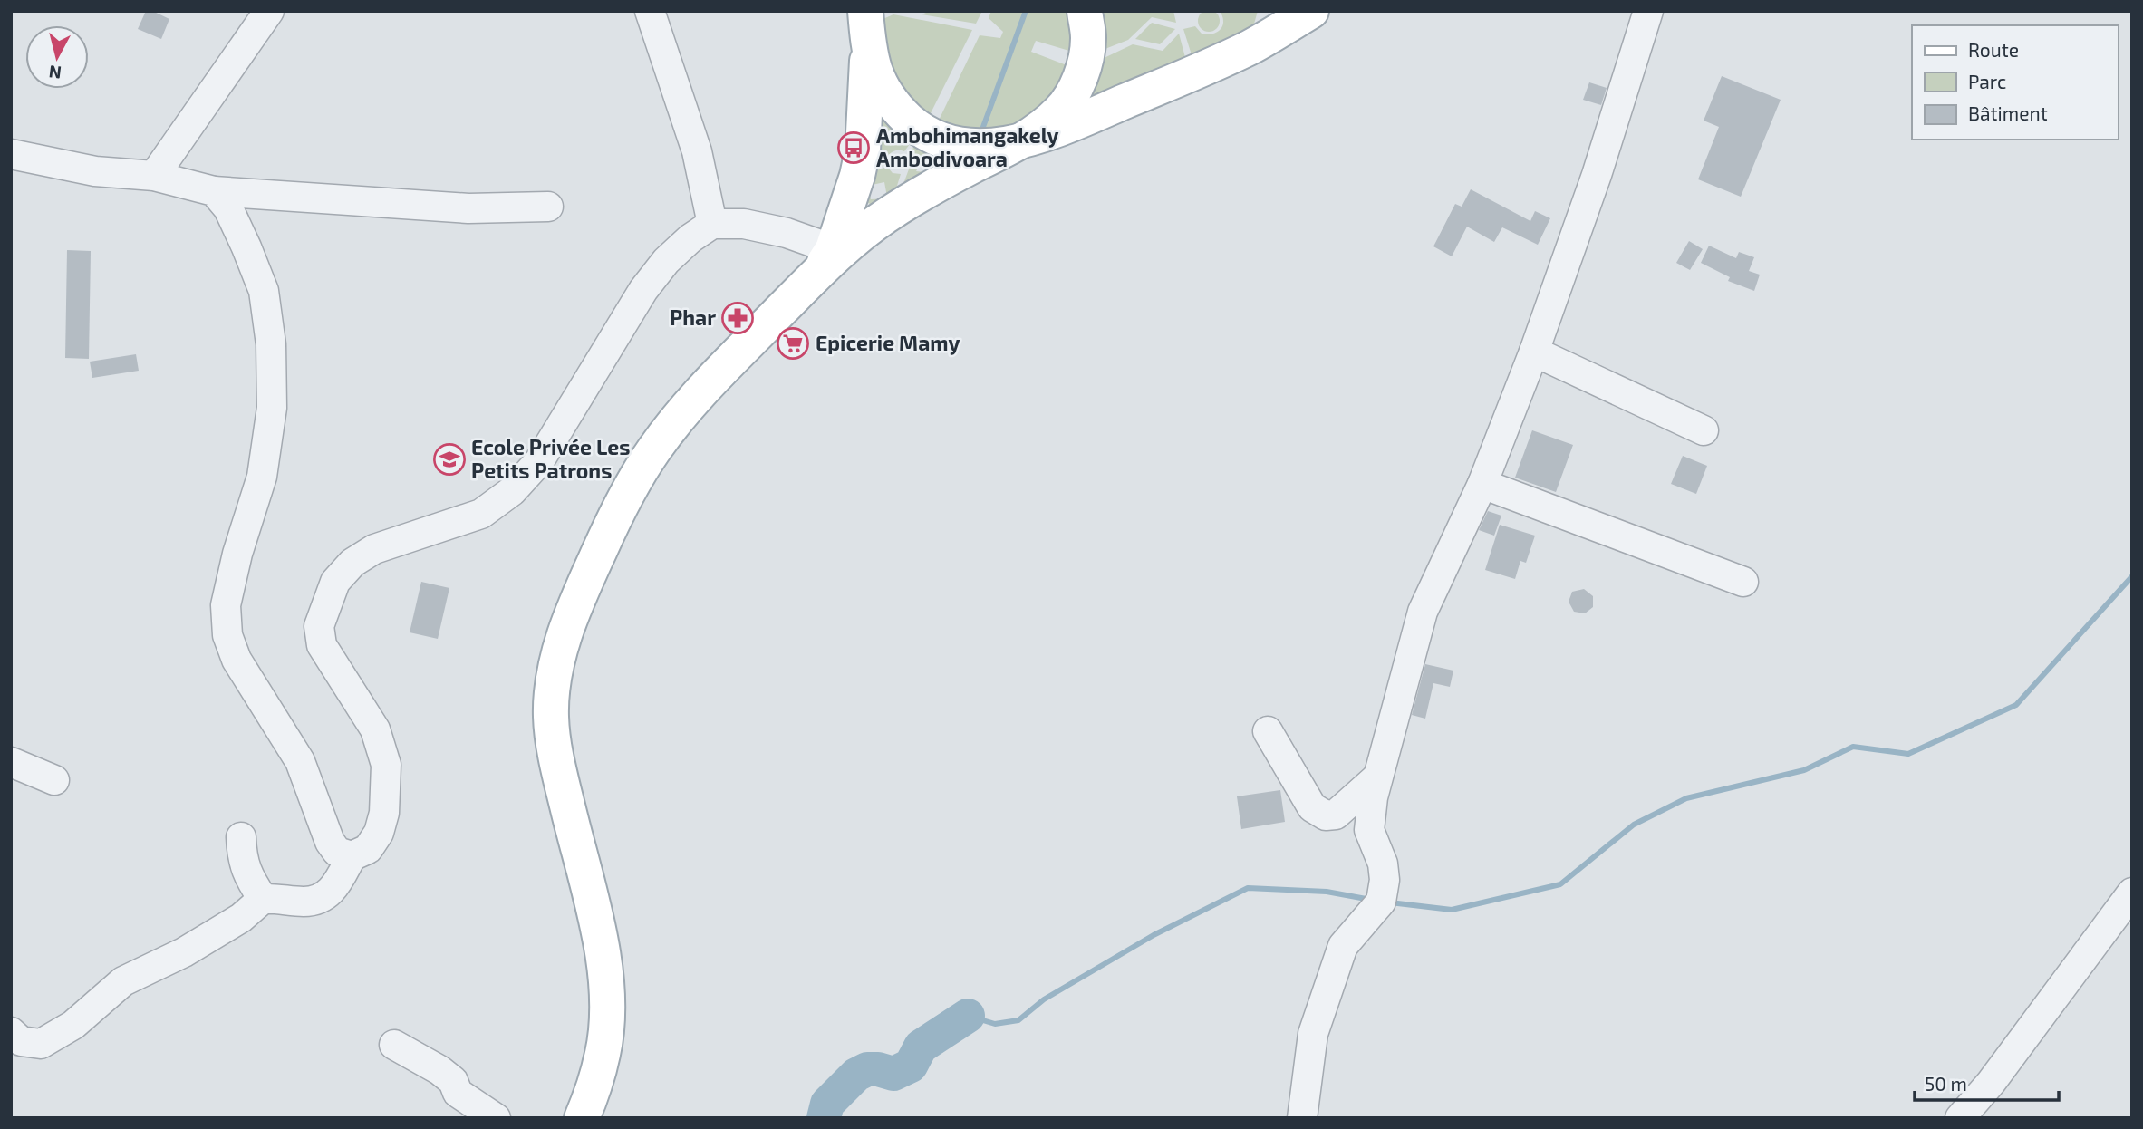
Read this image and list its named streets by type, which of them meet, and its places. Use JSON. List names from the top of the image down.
{
  "places": {
    "bus stop": ["Ambohimangakely Ambodivoara"],
    "pharmacy": ["Phar"],
    "supermarket": ["Epicerie Mamy"],
    "school or university": ["Ecole Privée Les Petits Patrons"]
  },
  "legend": ["Route", "Parc", "Bâtiment"],
  "scale_bar": "50 m",
  "north": "bottom"
}
